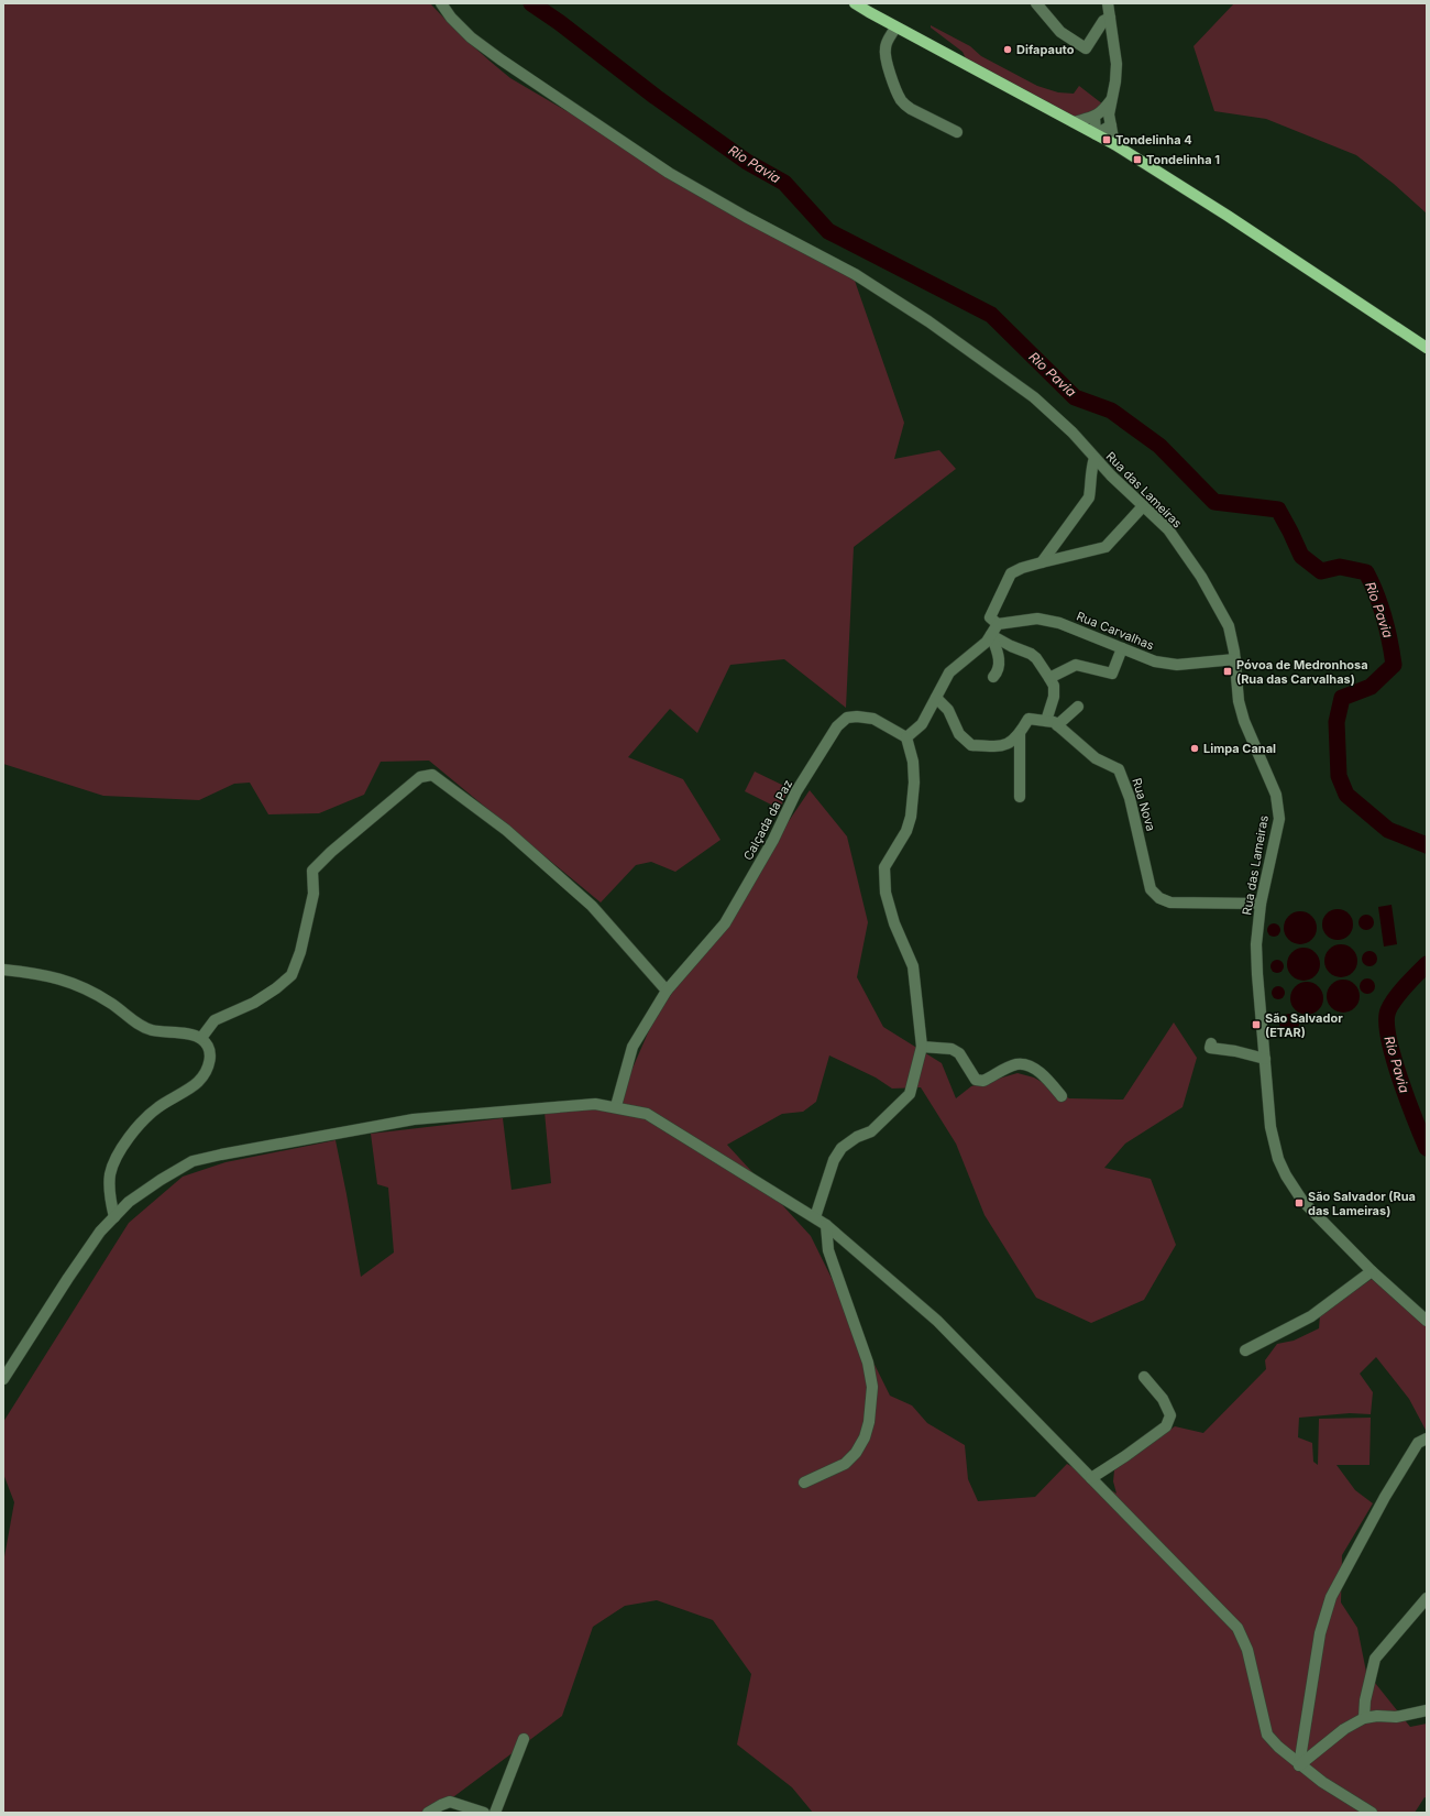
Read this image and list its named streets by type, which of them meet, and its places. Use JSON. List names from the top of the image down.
{
  "streets": {
    "street": [
      "Rua das Lameiras",
      "Rua Carvalhas",
      "Rua Nova",
      "Calçada da Paz"
    ]
  },
  "crossings": [
    ["Rua das Lameiras", "Rua Carvalhas"],
    ["Rua das Lameiras", "Rua Nova"]
  ],
  "water": ["Rio Pavia"],
  "places": {
    "other": ["Difapauto", "Limpa Canal"],
    "transit": [
      "Tondelinha 4",
      "Tondelinha 1",
      "Póvoa de Medronhosa (Rua das Carvalhas)",
      "São Salvador (ETAR)",
      "São Salvador (Rua das Lameiras)"
    ]
  }
}
